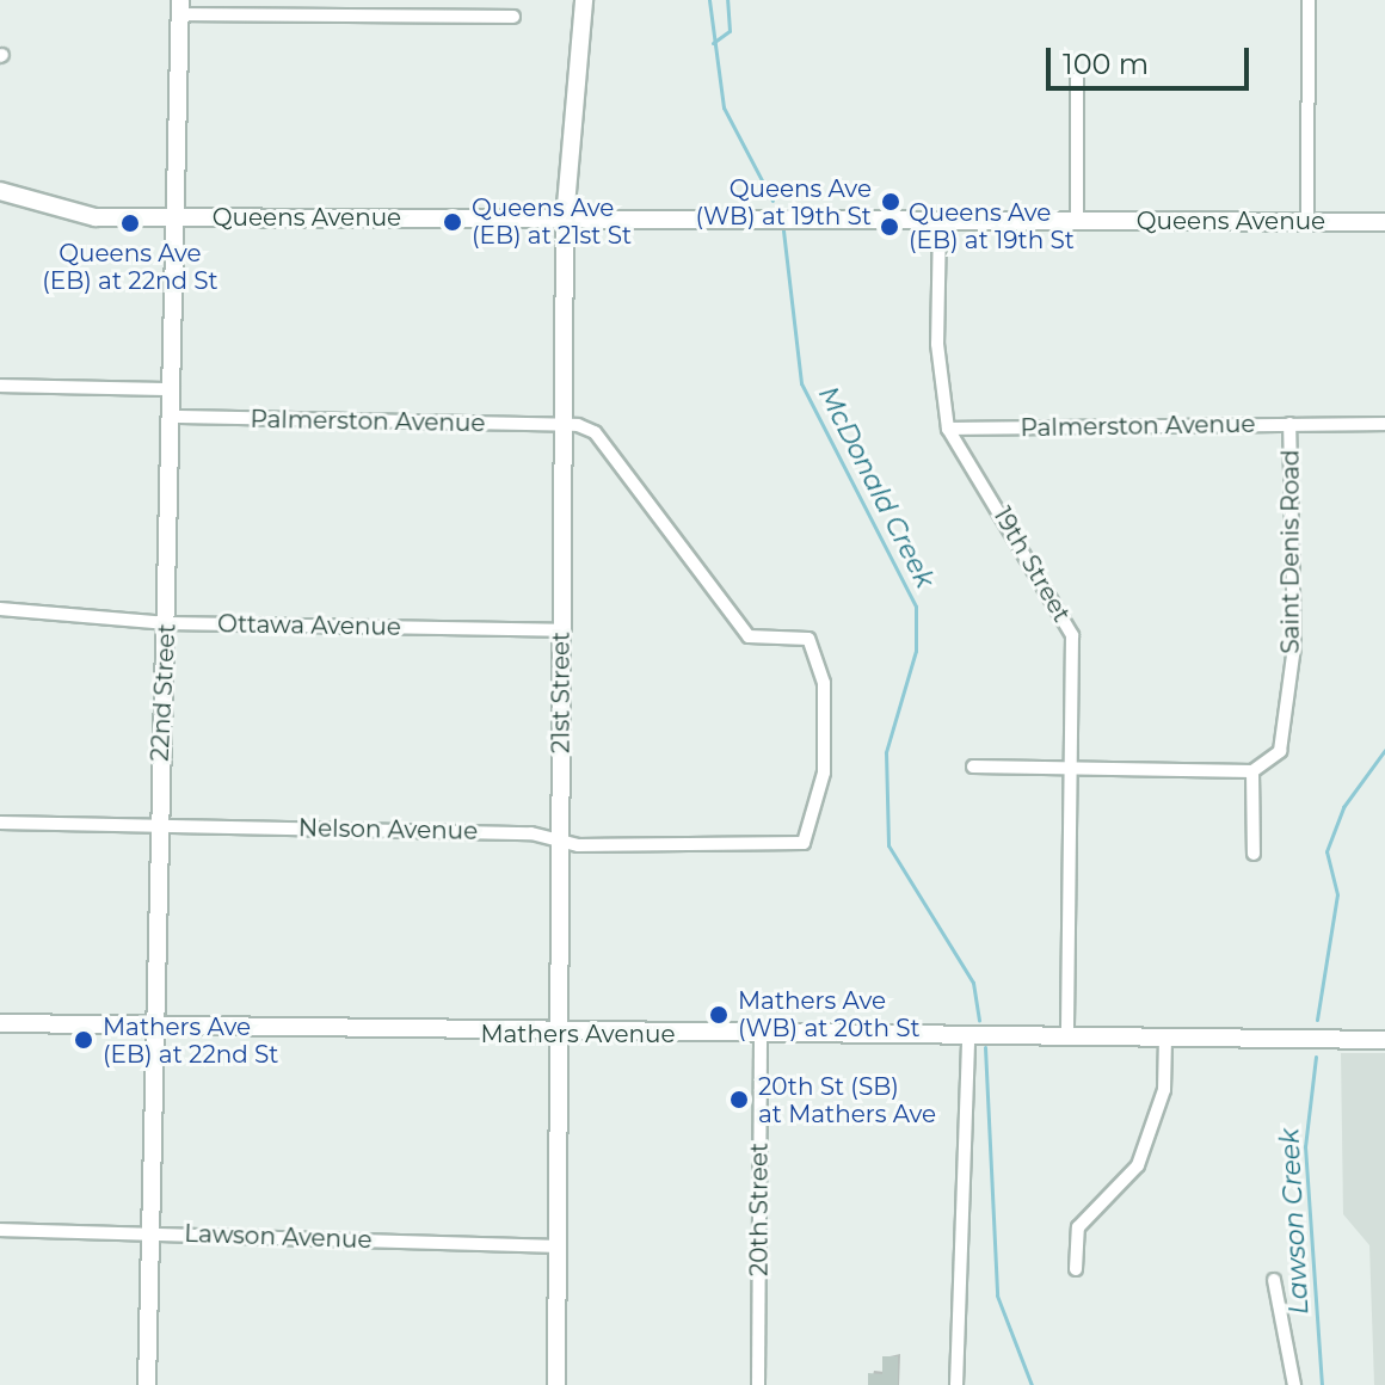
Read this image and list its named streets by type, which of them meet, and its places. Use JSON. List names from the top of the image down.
{
  "streets": {
    "street": [
      "Queens Avenue",
      "Palmerston Avenue",
      "Saint Denis Road",
      "19th Street",
      "Ottawa Avenue",
      "22nd Street",
      "21st Street",
      "Nelson Avenue",
      "Mathers Avenue",
      "20th Street",
      "Lawson Avenue"
    ]
  },
  "crossings": [
    ["Queens Avenue", "19th Street"],
    ["Queens Avenue", "22nd Street"],
    ["Queens Avenue", "21st Street"],
    ["Palmerston Avenue", "Saint Denis Road"],
    ["Palmerston Avenue", "19th Street"],
    ["Palmerston Avenue", "22nd Street"],
    ["Palmerston Avenue", "21st Street"],
    ["Palmerston Avenue", "Nelson Avenue"],
    ["19th Street", "Mathers Avenue"],
    ["Ottawa Avenue", "22nd Street"],
    ["Ottawa Avenue", "21st Street"],
    ["22nd Street", "Nelson Avenue"],
    ["22nd Street", "Mathers Avenue"],
    ["22nd Street", "Lawson Avenue"],
    ["21st Street", "Nelson Avenue"],
    ["21st Street", "Mathers Avenue"],
    ["21st Street", "Lawson Avenue"],
    ["Mathers Avenue", "20th Street"]
  ],
  "water": ["McDonald Creek", "Lawson Creek"],
  "places": [
    "Queens Ave (WB) at 19th St",
    "Queens Ave (EB) at 21st St",
    "Queens Ave (EB) at 22nd St",
    "Queens Ave (EB) at 19th St",
    "Mathers Ave (WB) at 20th St",
    "Mathers Ave (EB) at 22nd St",
    "20th St (SB) at Mathers Ave"
  ],
  "scale_bar": "100 m"
}
